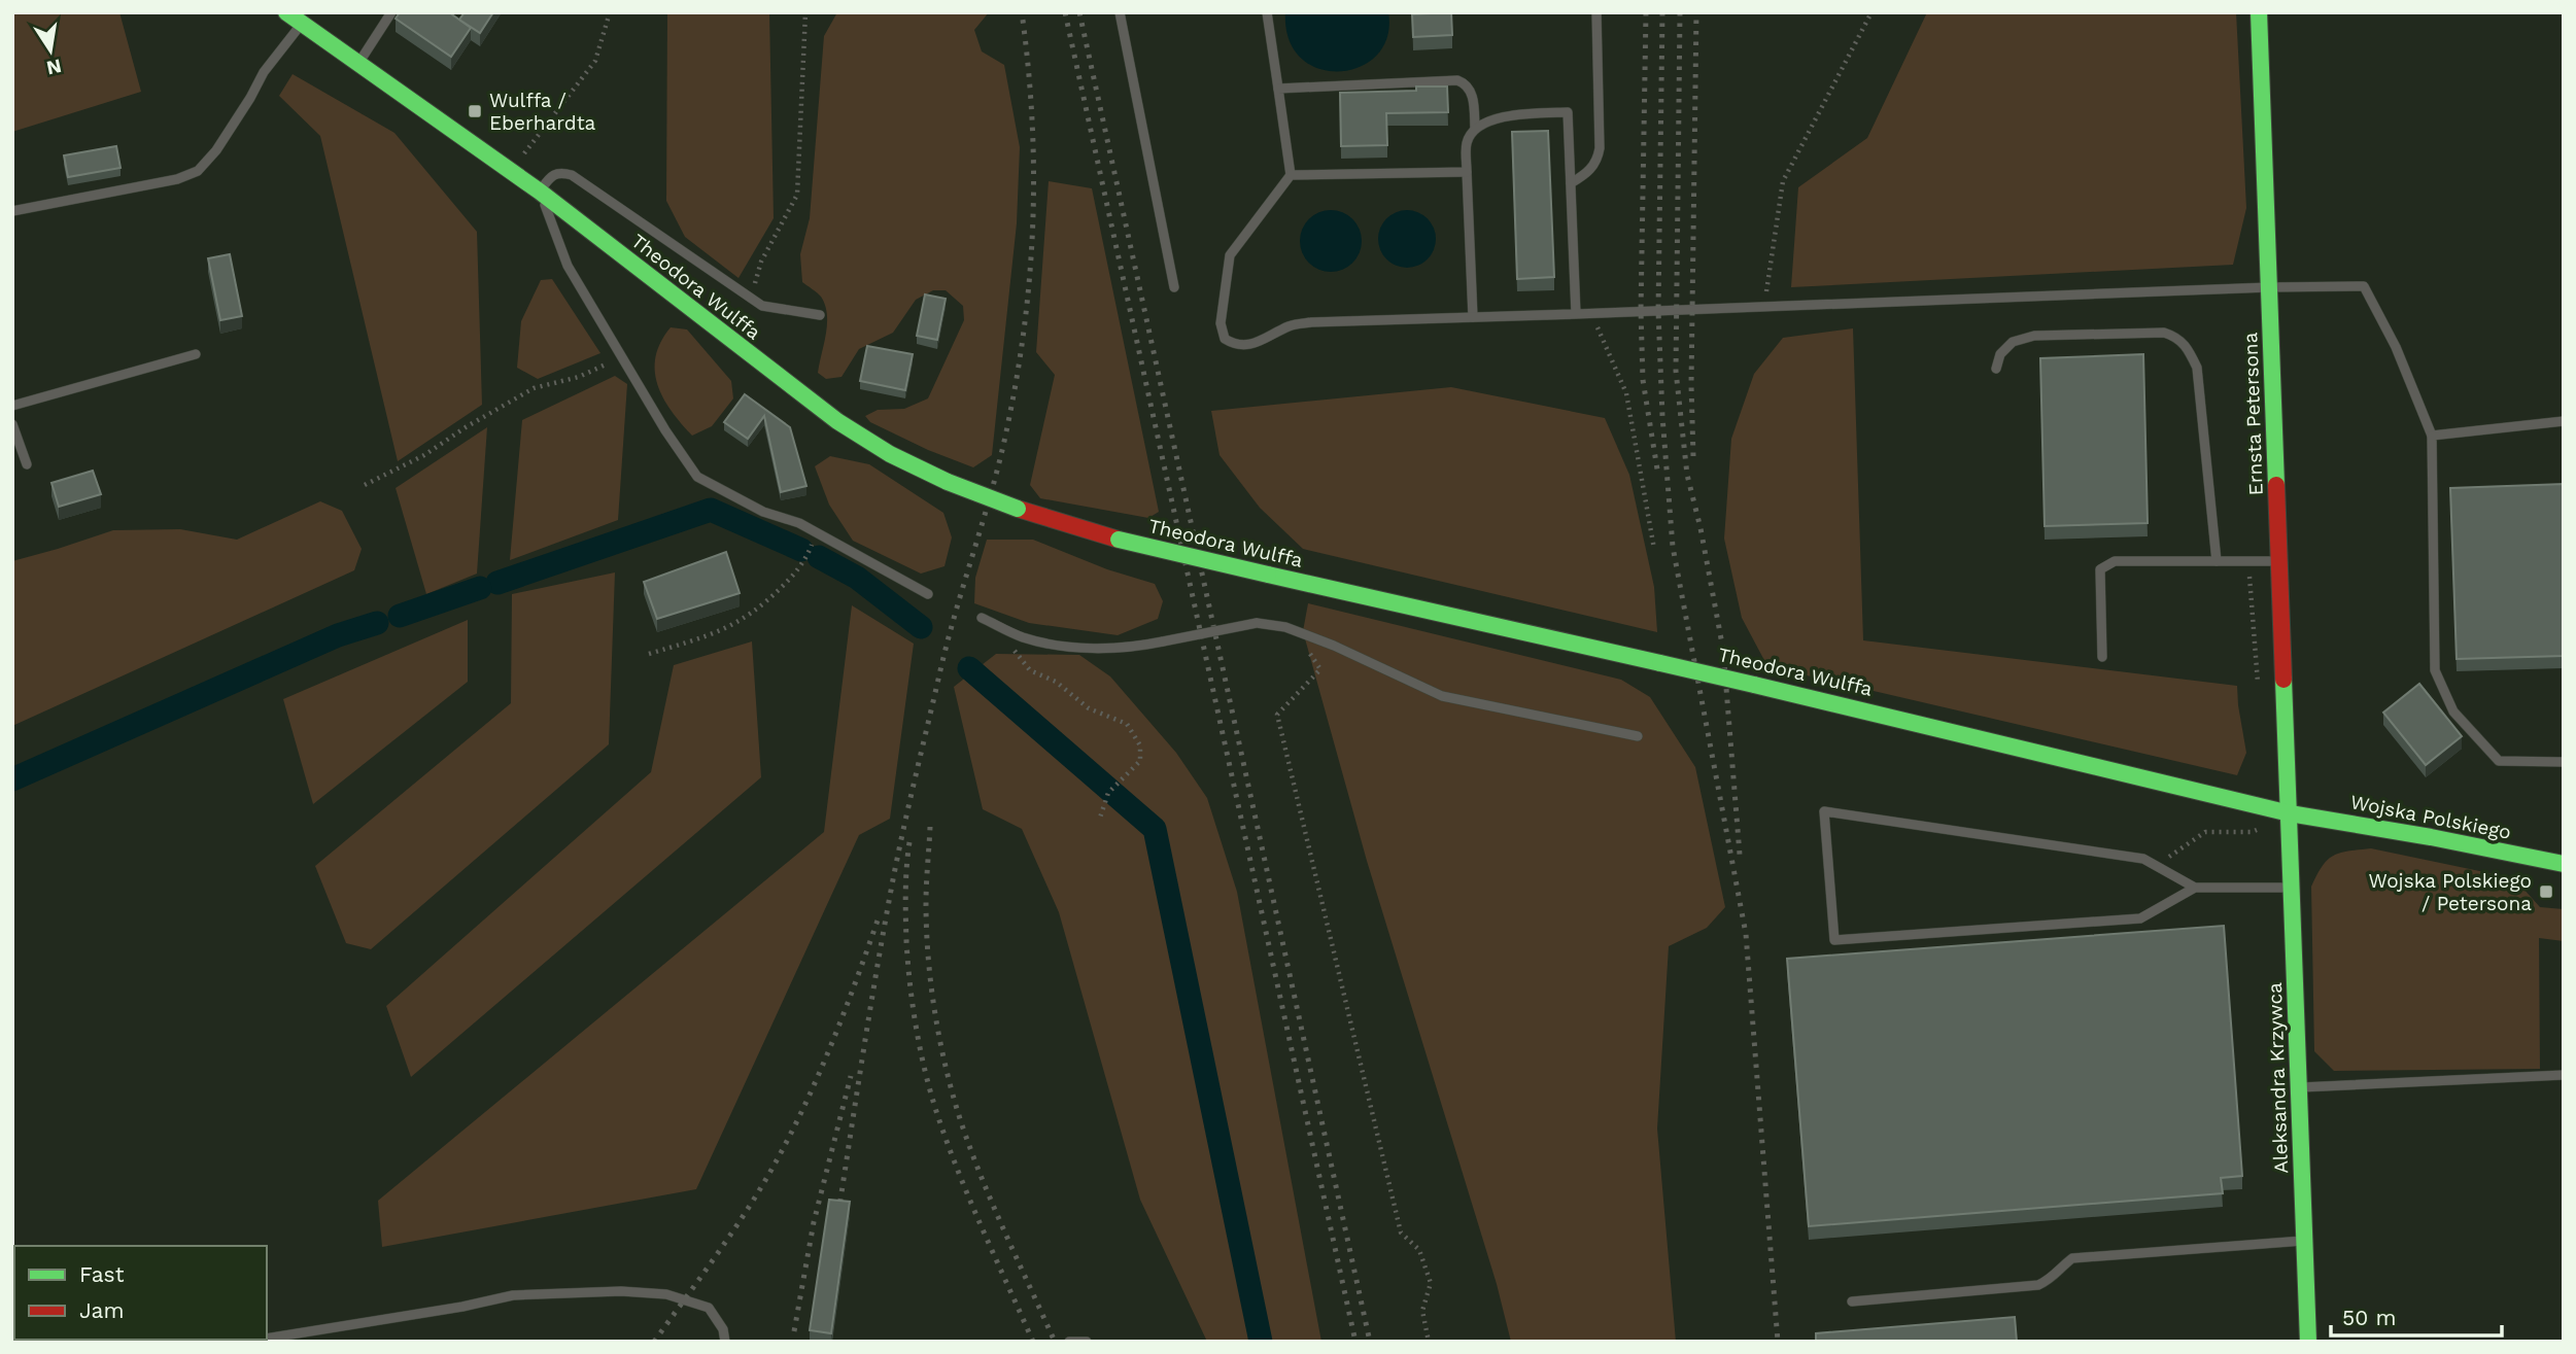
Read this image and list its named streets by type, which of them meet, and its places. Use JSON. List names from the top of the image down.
{
  "streets": {
    "street": [
      "Theodora Wulffa",
      "Ernsta Petersona",
      "Wojska Polskiego",
      "Aleksandra Krzywca"
    ]
  },
  "crossings": [
    ["Theodora Wulffa", "Ernsta Petersona"],
    ["Theodora Wulffa", "Wojska Polskiego"],
    ["Theodora Wulffa", "Aleksandra Krzywca"],
    ["Ernsta Petersona", "Wojska Polskiego"],
    ["Ernsta Petersona", "Aleksandra Krzywca"],
    ["Wojska Polskiego", "Aleksandra Krzywca"]
  ],
  "places": {
    "transit": ["Wulffa / Eberhardta", "Wojska Polskiego / Petersona"]
  },
  "legend": ["Fast", "Jam"],
  "scale_bar": "50 m",
  "north": "bottom"
}
